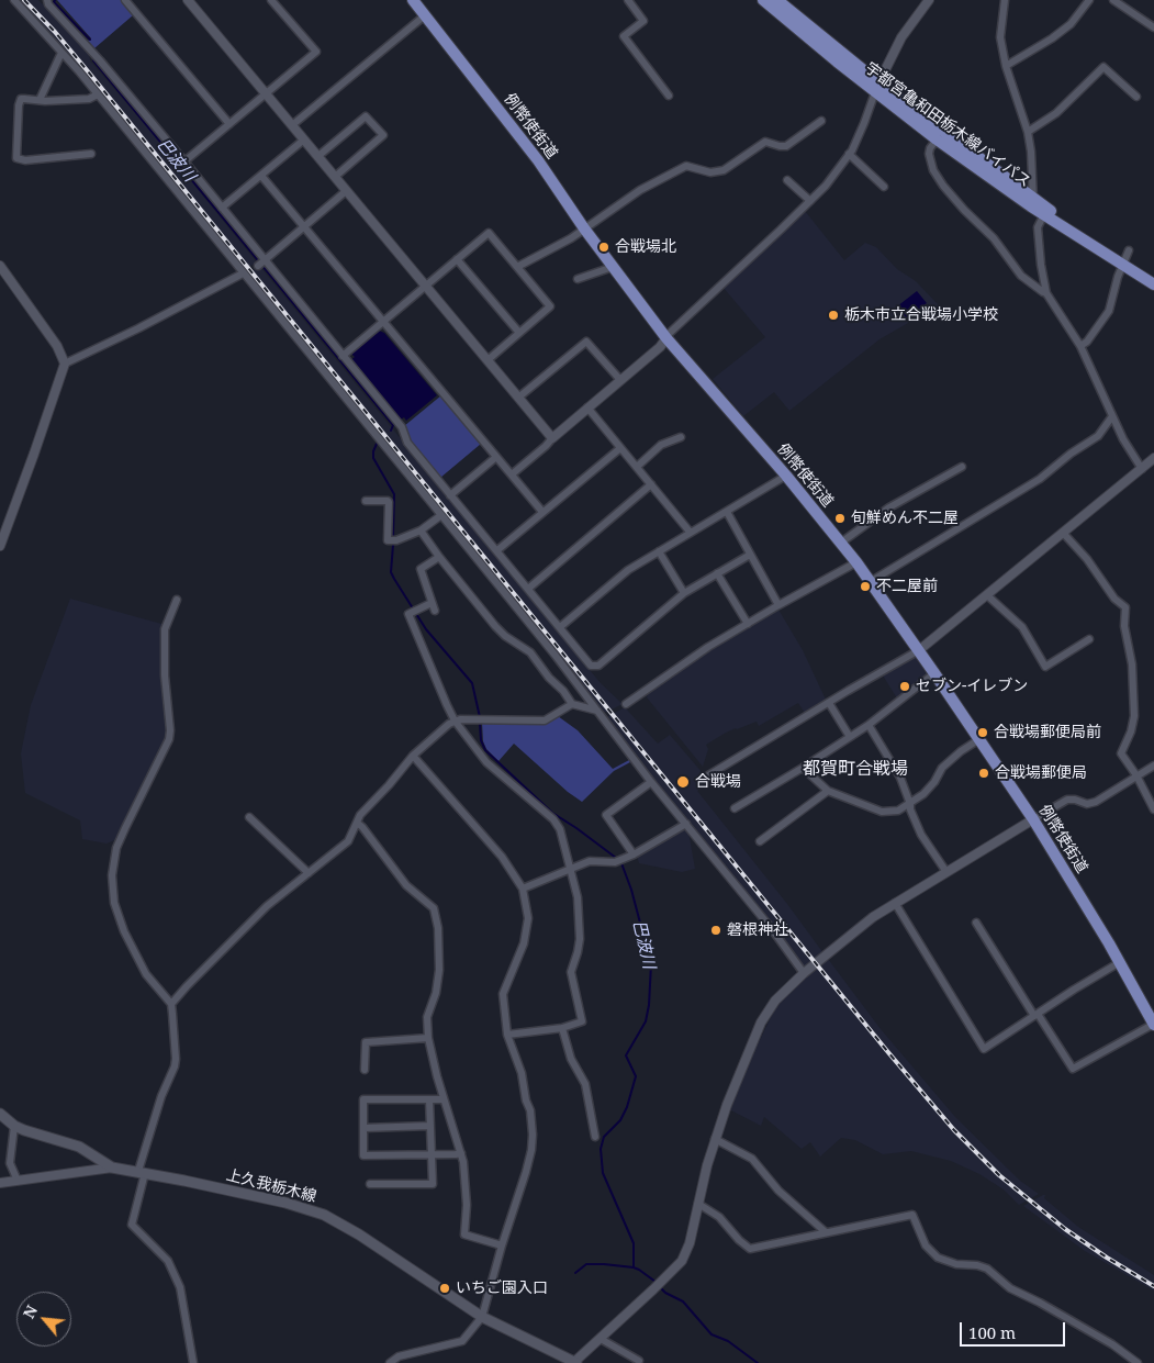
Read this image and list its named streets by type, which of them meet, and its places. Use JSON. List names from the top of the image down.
{
  "streets": {
    "main road": ["宇都宮亀和田栃木線バイパス", "例幣使街道", "上久我栃木線"]
  },
  "districts": ["都賀町合戦場"],
  "water": ["巴波川"],
  "places": [
    "合戦場北",
    "栃木市立合戦場小学校",
    "旬鮮めん不二屋",
    "不二屋前",
    "セブン-イレブン",
    "合戦場郵便局前",
    "合戦場郵便局",
    "合戦場",
    "磐根神社",
    "いちご園入口"
  ],
  "scale_bar": "100 m",
  "north": "top left"
}
